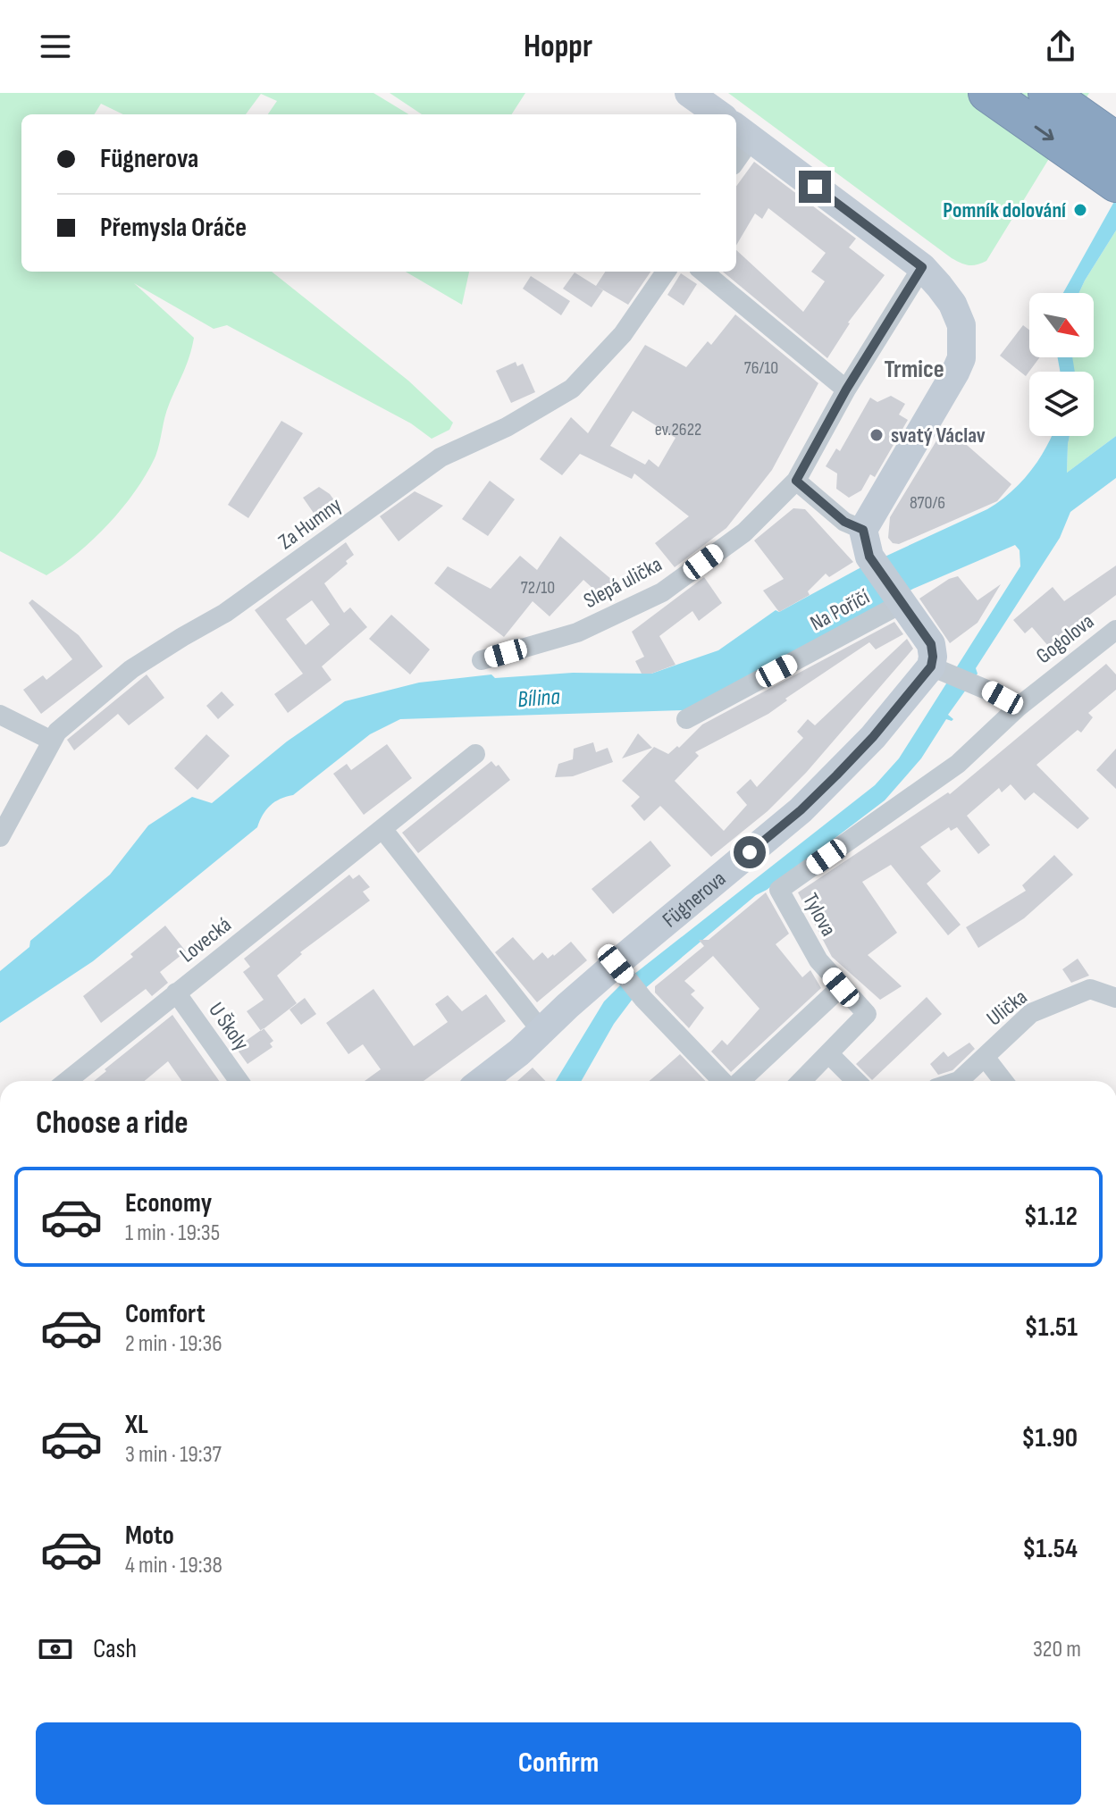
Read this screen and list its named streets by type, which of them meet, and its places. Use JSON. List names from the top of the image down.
{
  "streets": {
    "main road": ["Fügnerova"],
    "street": [
      "Za Humny",
      "Slepá ulička",
      "Na Poříčí",
      "Gogolova",
      "Tylova",
      "Lovecká",
      "Ulička",
      "U Školy"
    ]
  },
  "crossings": [
    ["Gogolova", "Tylova"],
    ["Lovecká", "U Školy"]
  ],
  "districts": ["Trmice"],
  "water": ["Bílina"],
  "places": ["Pomník dolování", "svatý Václav"],
  "house_numbers": [
    "76/10",
    "ev.2622",
    "870/6",
    "72/10"
  ],
  "north": "bottom right",
  "page": {
    "header": "Hoppr",
    "banner": ["Fügnerova", "Přemysla Oráče"],
    "heading": "Choose a ride",
    "list": [
      {
        "name": "Economy",
        "note": "1 min · 19:35",
        "value": "$1.12"
      },
      {
        "name": "Comfort",
        "note": "2 min · 19:36",
        "value": "$1.51"
      },
      {
        "name": "XL",
        "note": "3 min · 19:37",
        "value": "$1.90"
      },
      {
        "name": "Moto",
        "note": "4 min · 19:38",
        "value": "$1.54"
      }
    ],
    "pay": ["Cash", "320 m"],
    "buttons": "Confirm"
  }
}
